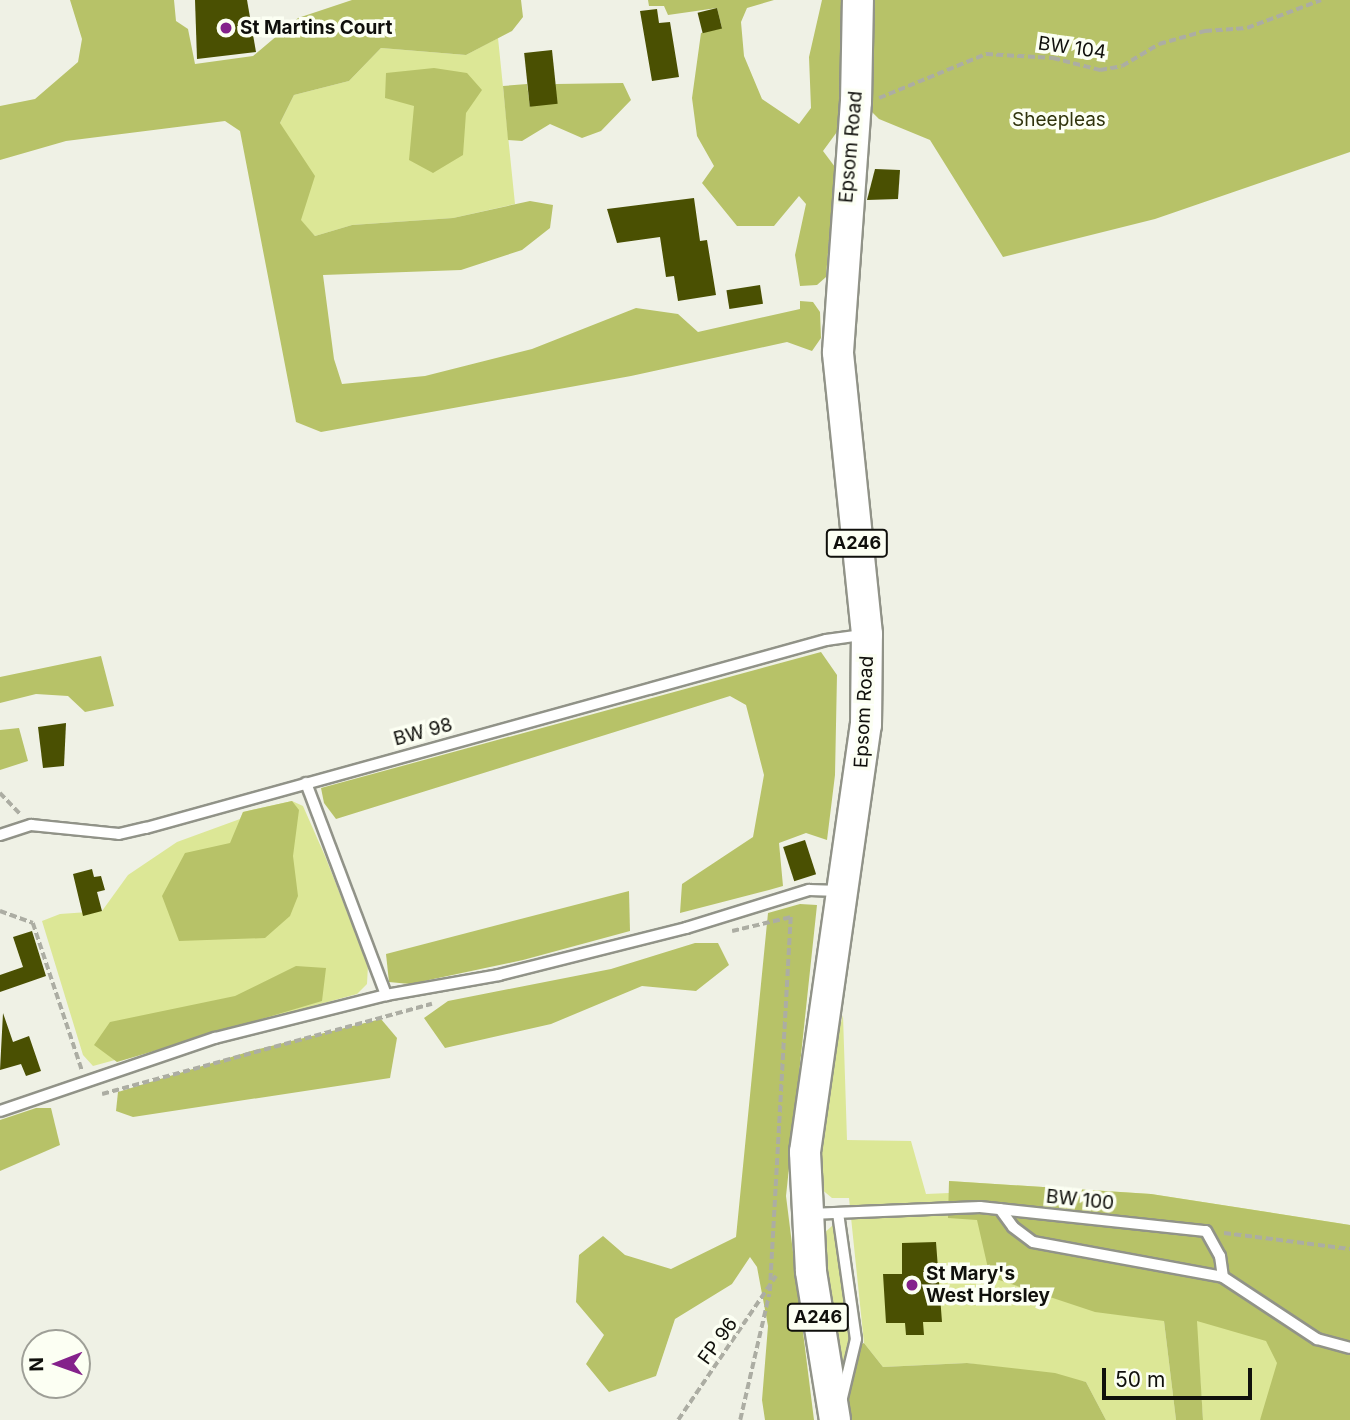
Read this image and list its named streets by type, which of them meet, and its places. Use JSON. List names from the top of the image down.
{
  "streets": {
    "main road": ["Epsom Road", "A246"],
    "lane": ["BW 98", "BW 100"],
    "path": ["BW 104", "FP 96"]
  },
  "crossings": [
    ["BW 104", "Epsom Road"],
    ["Epsom Road", "BW 98"],
    ["Epsom Road", "BW 100"]
  ],
  "parks": ["Sheepleas"],
  "places": ["St Martins Court", "St Mary's West Horsley"],
  "scale_bar": "50 m",
  "north": "left"
}
